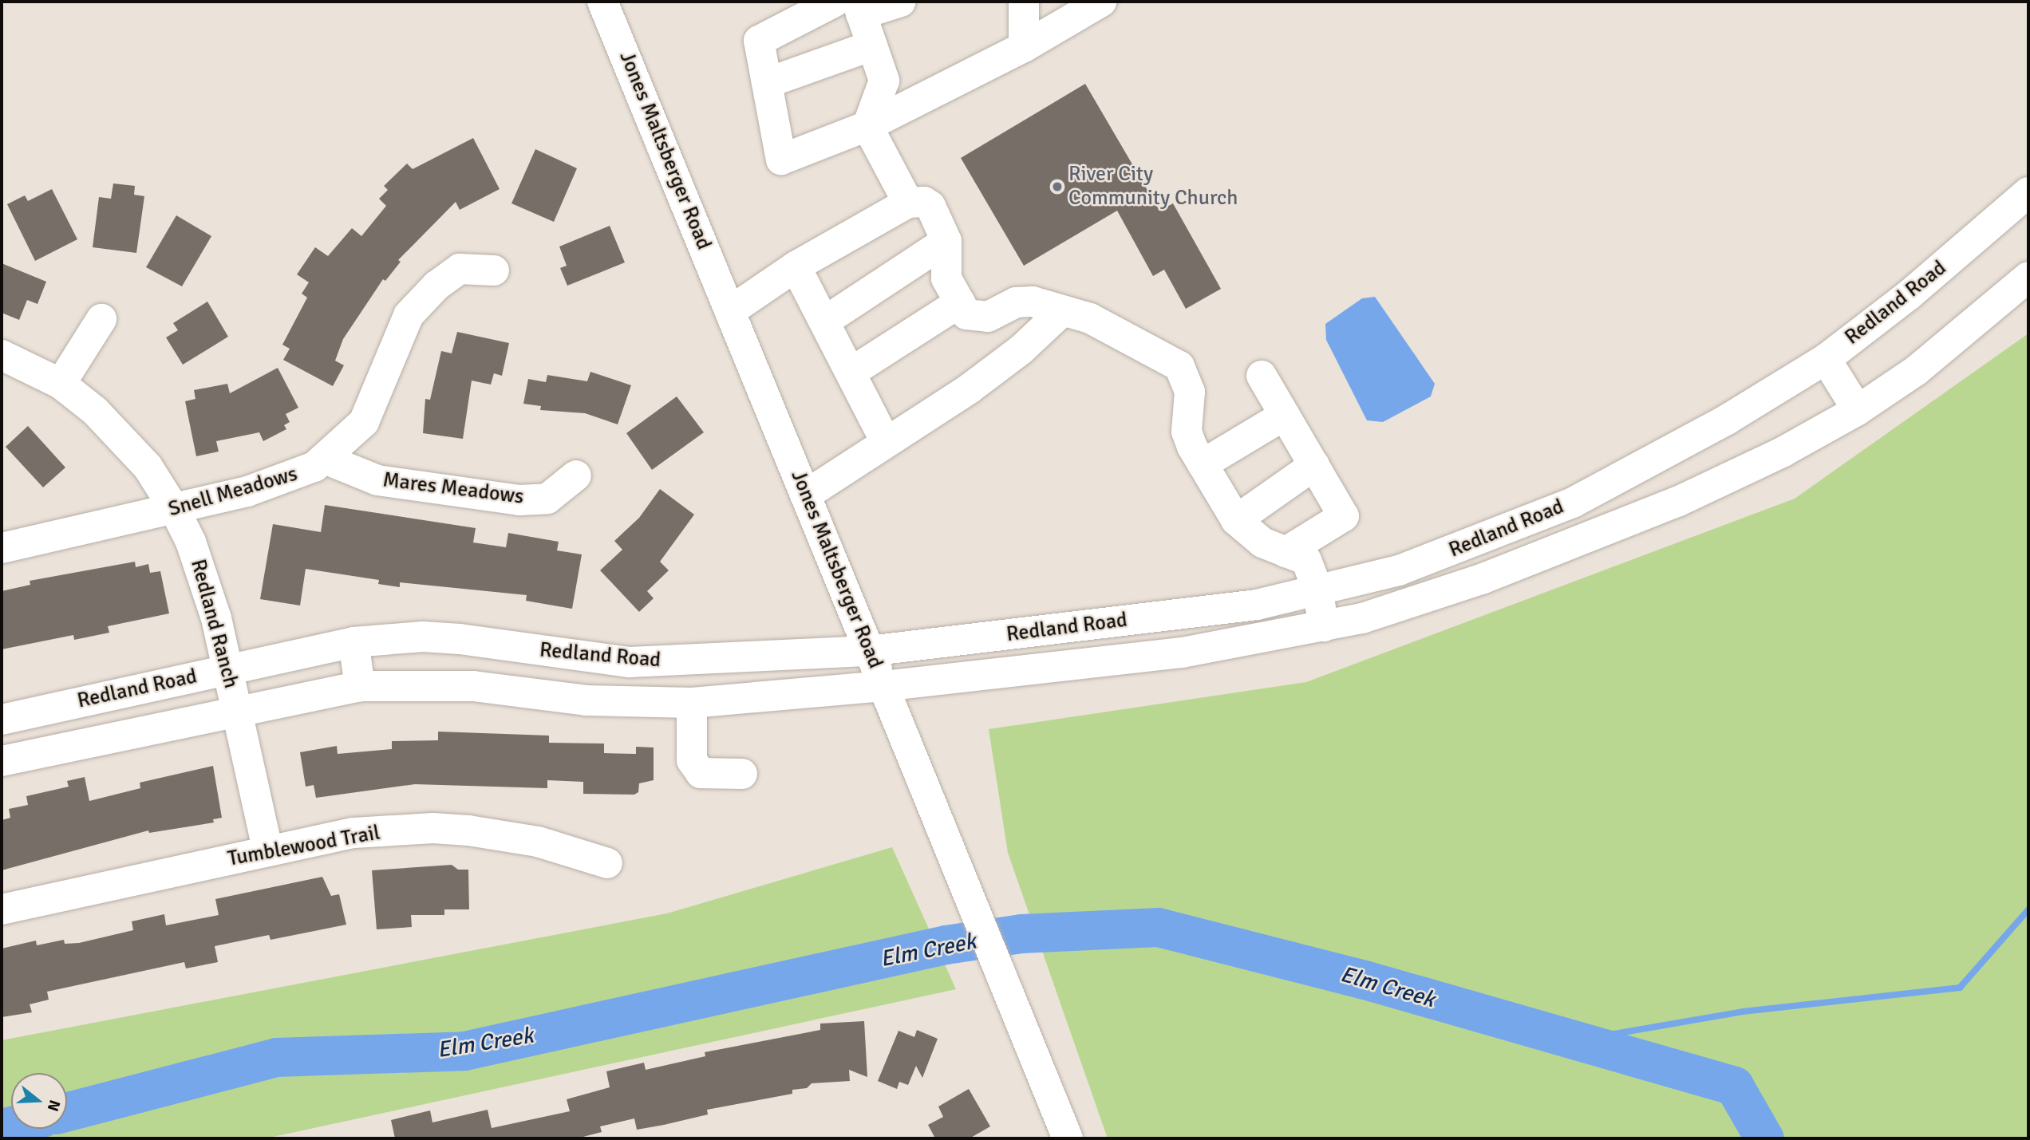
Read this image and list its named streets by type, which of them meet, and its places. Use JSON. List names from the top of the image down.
{
  "streets": {
    "main road": [
      "Jones Maltsberger Road",
      "Redland Road",
      "Mares Meadows",
      "Snell Meadows",
      "Redland Ranch",
      "Tumblewood Trail"
    ]
  },
  "crossings": [
    ["Jones Maltsberger Road", "Redland Road"],
    ["Redland Road", "Redland Ranch"],
    ["Mares Meadows", "Snell Meadows"],
    ["Snell Meadows", "Redland Ranch"],
    ["Redland Ranch", "Tumblewood Trail"]
  ],
  "water": ["Elm Creek"],
  "places": ["River City Community Church"],
  "north": "right"
}
